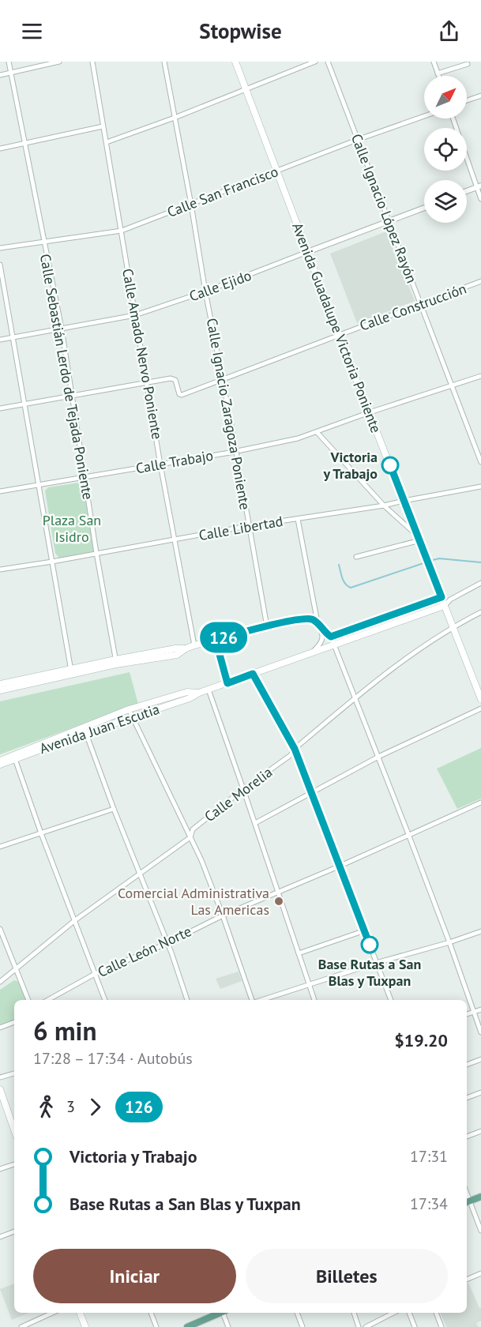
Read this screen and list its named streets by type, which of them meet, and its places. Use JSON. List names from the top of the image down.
{
  "streets": {
    "main road": ["Avenida Guadalupe Victoria Poniente", "Avenida Juan Escutia"],
    "street": [
      "Calle San Francisco",
      "Calle Ignacio López Rayón",
      "Calle Ejido",
      "Calle Construcción",
      "Calle Amado Nervo Poniente",
      "Calle Sebastián Lerdo de Tejada Poniente",
      "Calle Ignacio Zaragoza Poniente",
      "Calle Trabajo",
      "Calle Libertad",
      "Calle Morelia",
      "Calle León Norte"
    ]
  },
  "crossings": [
    ["Calle San Francisco", "Calle Ignacio López Rayón"],
    ["Calle San Francisco", "Avenida Guadalupe Victoria Poniente"],
    ["Calle San Francisco", "Calle Amado Nervo Poniente"],
    ["Calle San Francisco", "Calle Sebastián Lerdo de Tejada Poniente"],
    ["Calle San Francisco", "Calle Ignacio Zaragoza Poniente"],
    ["Calle Ignacio López Rayón", "Calle Ejido"],
    ["Calle Ignacio López Rayón", "Calle Construcción"],
    ["Calle Ignacio López Rayón", "Calle Trabajo"],
    ["Calle Ejido", "Avenida Guadalupe Victoria Poniente"],
    ["Calle Ejido", "Calle Amado Nervo Poniente"],
    ["Calle Ejido", "Calle Sebastián Lerdo de Tejada Poniente"],
    ["Calle Ejido", "Calle Ignacio Zaragoza Poniente"],
    ["Calle Construcción", "Avenida Guadalupe Victoria Poniente"],
    ["Calle Construcción", "Calle Amado Nervo Poniente"],
    ["Calle Construcción", "Calle Sebastián Lerdo de Tejada Poniente"],
    ["Calle Construcción", "Calle Ignacio Zaragoza Poniente"],
    ["Avenida Guadalupe Victoria Poniente", "Calle Trabajo"],
    ["Avenida Guadalupe Victoria Poniente", "Calle Libertad"],
    ["Avenida Guadalupe Victoria Poniente", "Avenida Juan Escutia"],
    ["Avenida Guadalupe Victoria Poniente", "Calle Morelia"],
    ["Calle Amado Nervo Poniente", "Calle Trabajo"],
    ["Calle Amado Nervo Poniente", "Calle Libertad"],
    ["Calle Sebastián Lerdo de Tejada Poniente", "Calle Trabajo"],
    ["Calle Sebastián Lerdo de Tejada Poniente", "Calle Libertad"],
    ["Calle Ignacio Zaragoza Poniente", "Calle Libertad"]
  ],
  "parks": ["Plaza San Isidro"],
  "places": ["Victoria y Trabajo", "Comercial Administrativa Las Americas", "Base Rutas a San Blas y Tuxpan"],
  "lines": ["bus line 126"],
  "north": "top right",
  "page": {
    "header": "Stopwise",
    "on_map": "126",
    "heading": ["6 min", "17:28 – 17:34 · Autobús", "$19.20"],
    "legs": ["3", "126"],
    "list": [
      {
        "name": "Victoria y Trabajo",
        "value": "17:31"
      },
      {
        "name": "Base Rutas a San Blas y Tuxpan",
        "value": "17:34"
      }
    ],
    "buttons": ["Iniciar", "Billetes"]
  }
}
